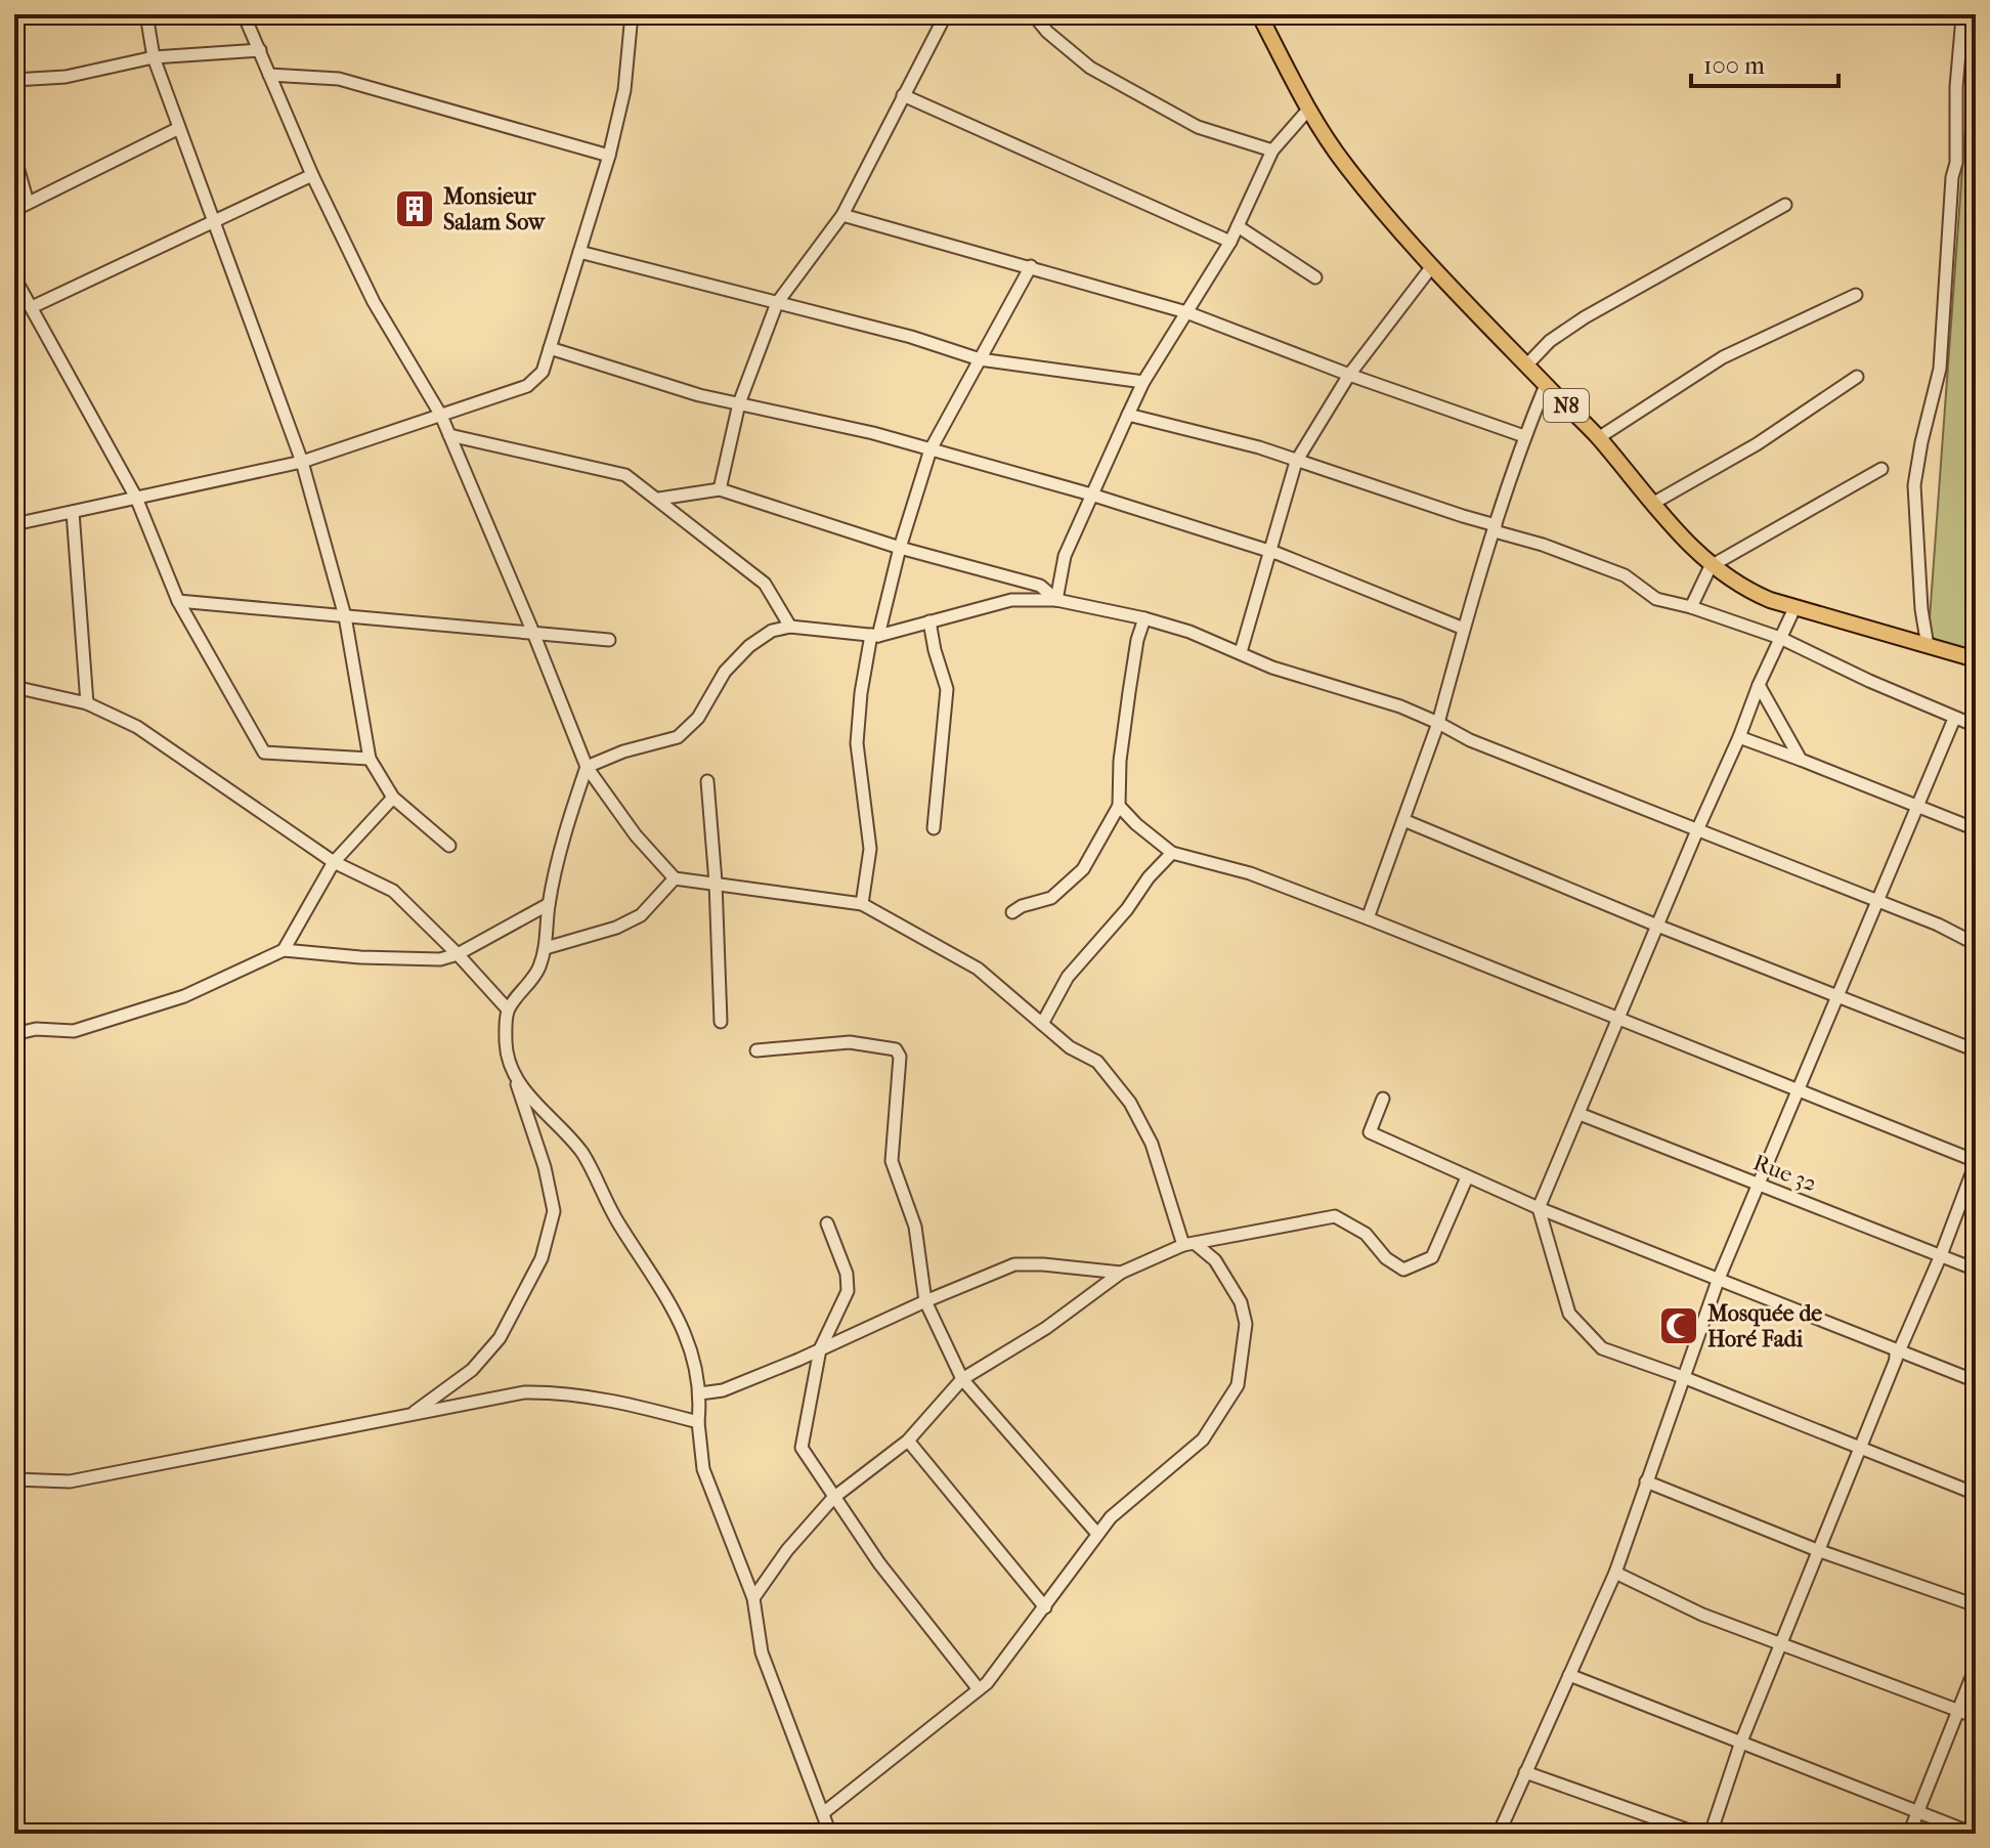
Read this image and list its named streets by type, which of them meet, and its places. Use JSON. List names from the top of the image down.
{
  "streets": {
    "main road": ["N8"],
    "street": ["Rue 32"]
  },
  "places": {
    "building": ["Monsieur Salam Sow"],
    "mosque": ["Mosquée de Horé Fadi"]
  },
  "scale_bar": "100 m"
}
